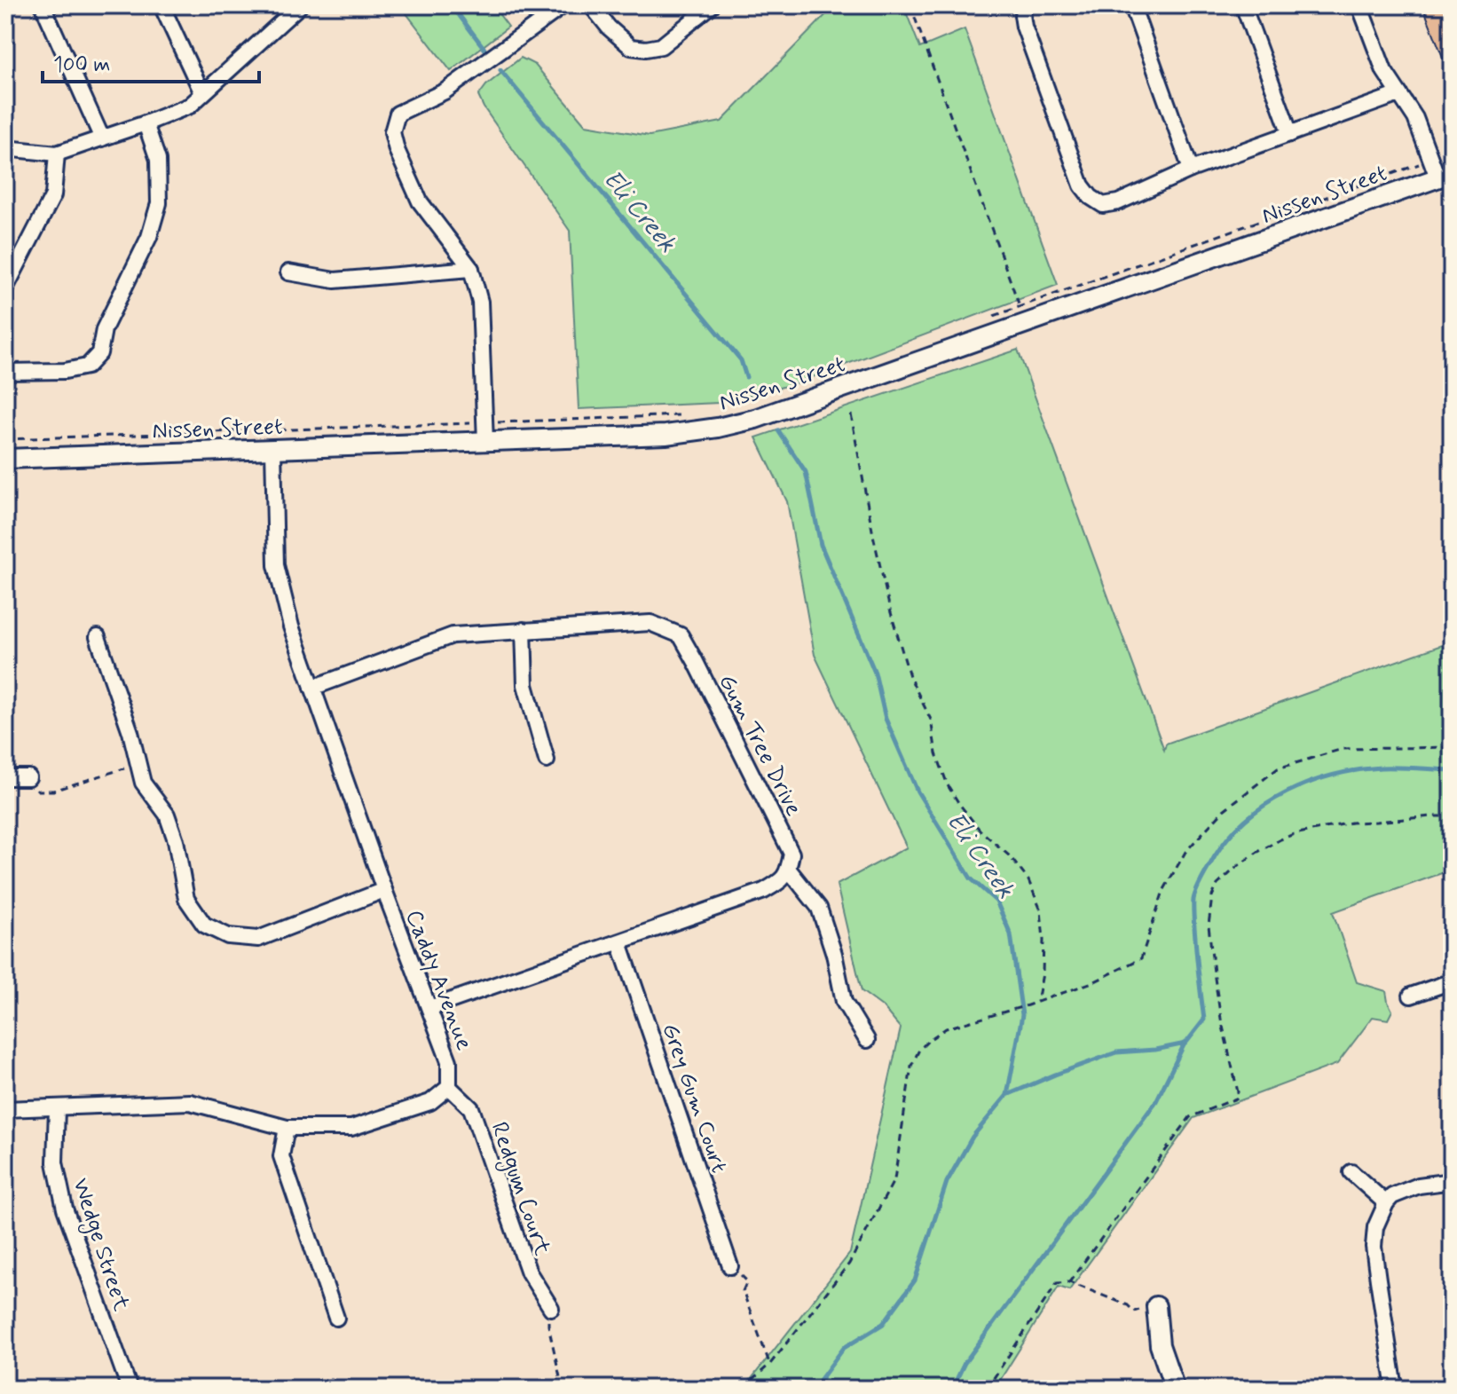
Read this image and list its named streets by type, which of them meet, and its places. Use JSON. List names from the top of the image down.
{
  "streets": {
    "street": [
      "Nissen Street",
      "Gum Tree Drive",
      "Caddy Avenue",
      "Grey Gum Court",
      "Redgum Court",
      "Wedge Street"
    ]
  },
  "crossings": [
    ["Nissen Street", "Caddy Avenue"],
    ["Gum Tree Drive", "Caddy Avenue"],
    ["Caddy Avenue", "Redgum Court"]
  ],
  "water": ["Eli Creek"],
  "scale_bar": "100 m"
}
